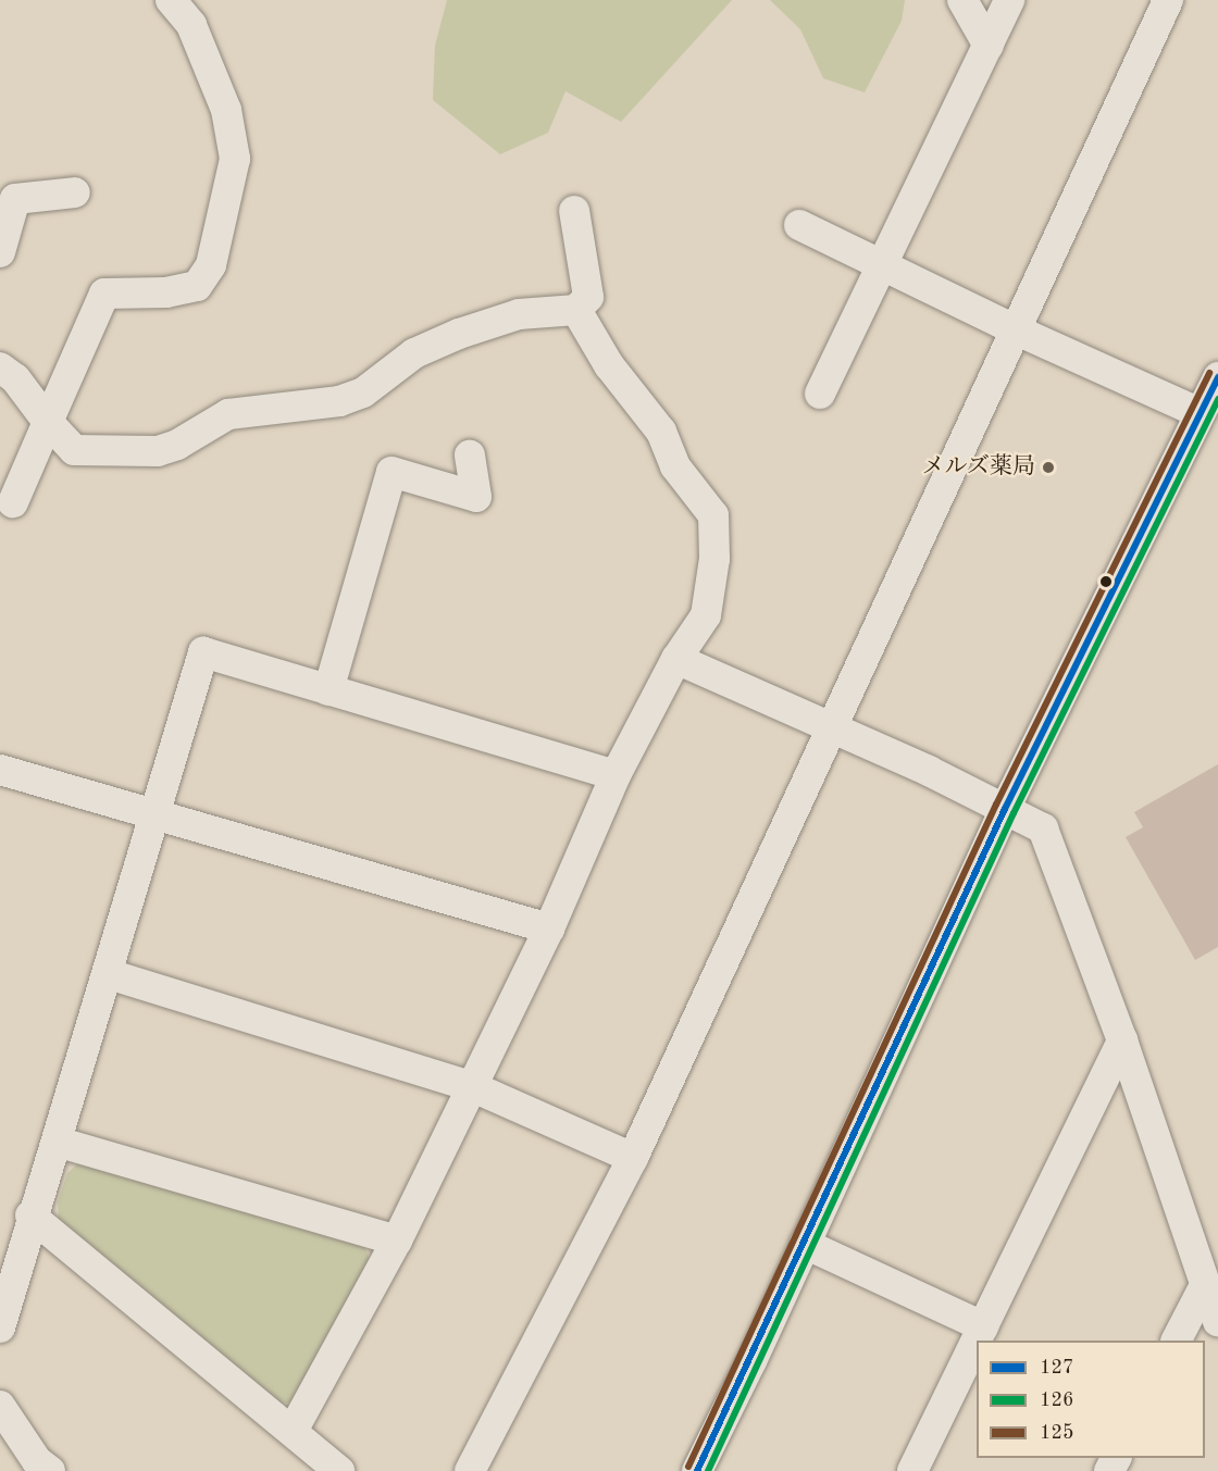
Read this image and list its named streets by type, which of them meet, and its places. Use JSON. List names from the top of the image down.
{
  "places": ["メルズ薬局"],
  "lines": ["transit line 125", "transit line 127", "transit line 126"],
  "legend": ["127", "126", "125"]
}
